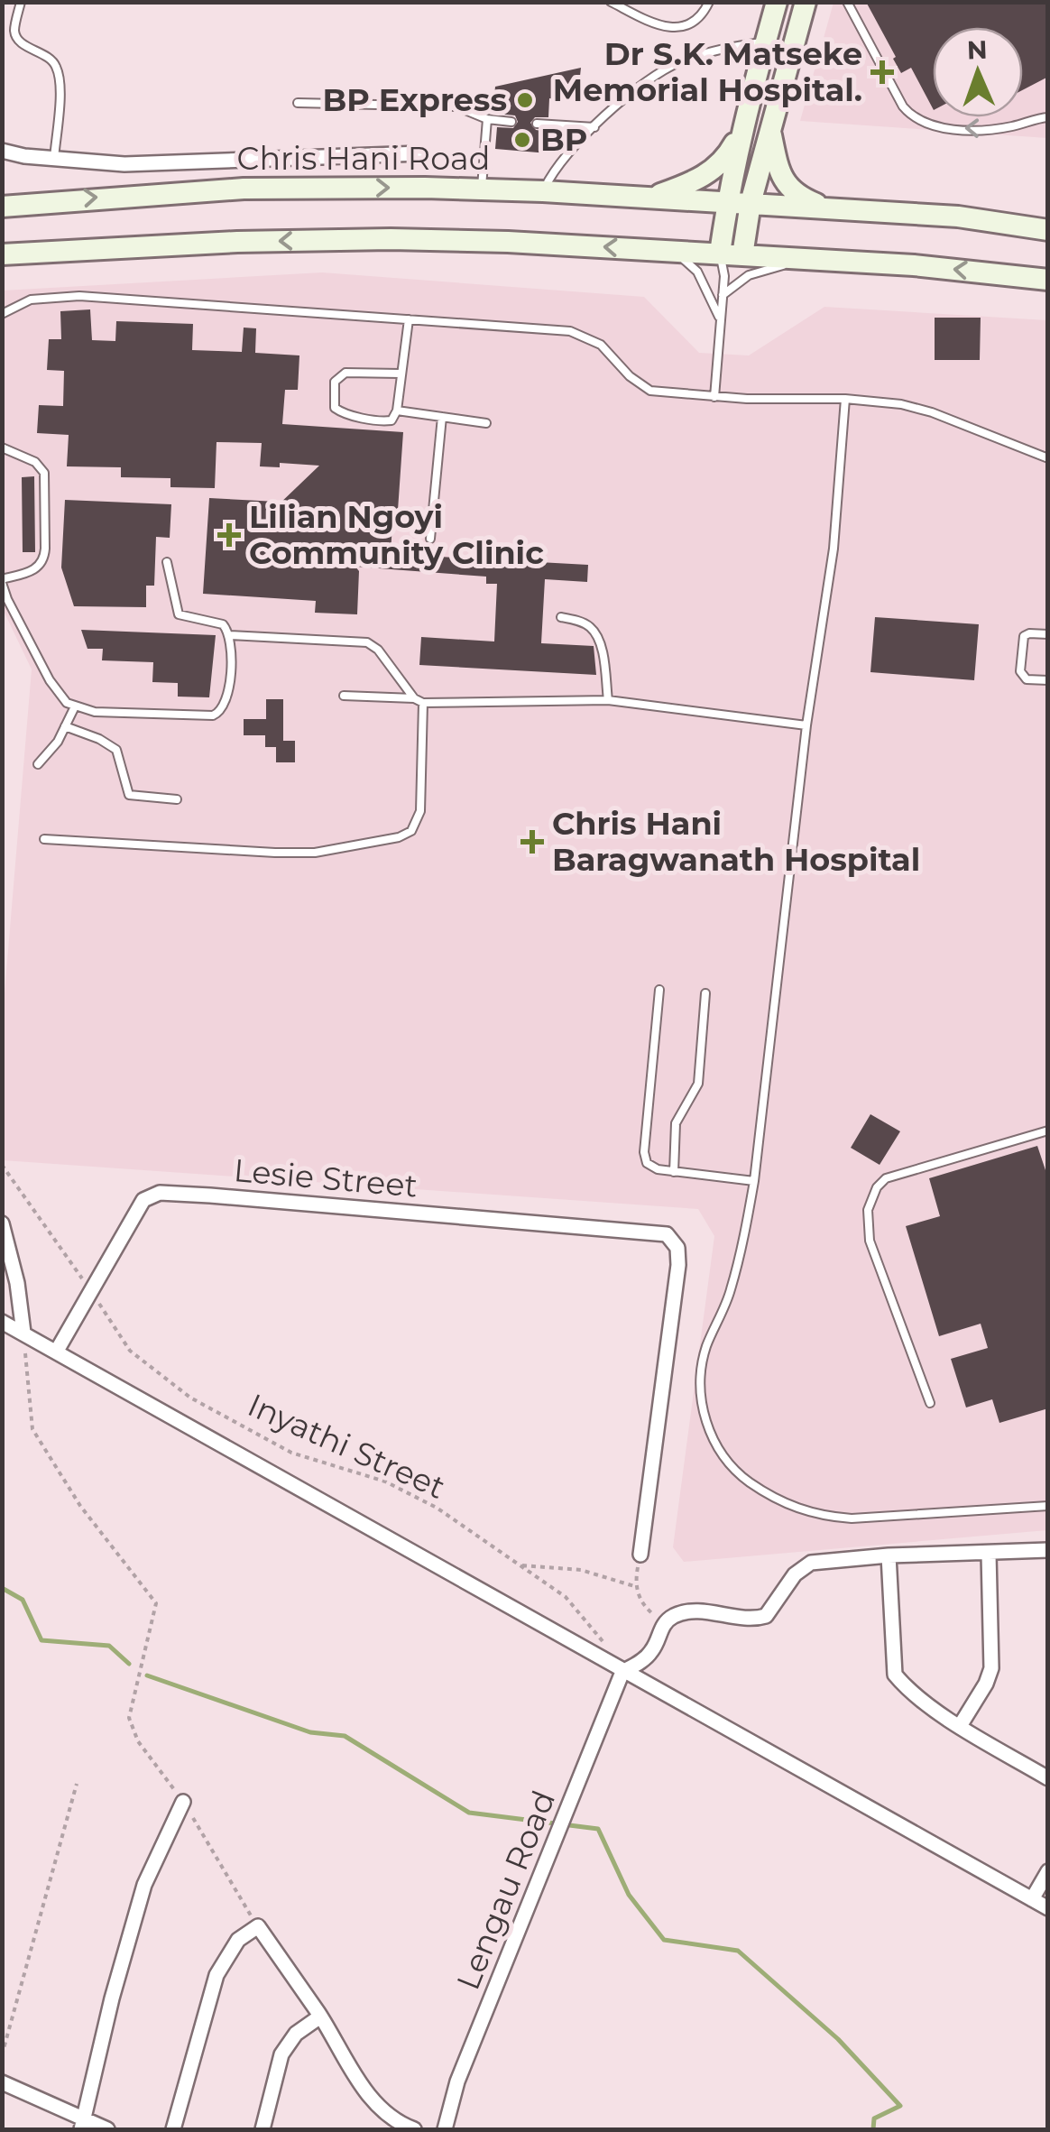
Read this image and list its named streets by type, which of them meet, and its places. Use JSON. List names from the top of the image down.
{
  "streets": {
    "main road": ["Chris Hani Road"],
    "street": ["Lesie Street", "Lengau Road"],
    "path": ["Inyathi Street"]
  },
  "crossings": [
    ["Lesie Street", "Inyathi Street"],
    ["Inyathi Street", "Lengau Road"]
  ],
  "places": {
    "health": ["Dr S.K. Matseke Memorial Hospital.", "Lilian Ngoyi Community Clinic", "Chris Hani Baragwanath Hospital"],
    "other": ["BP Express", "BP"]
  },
  "north": "top"
}
